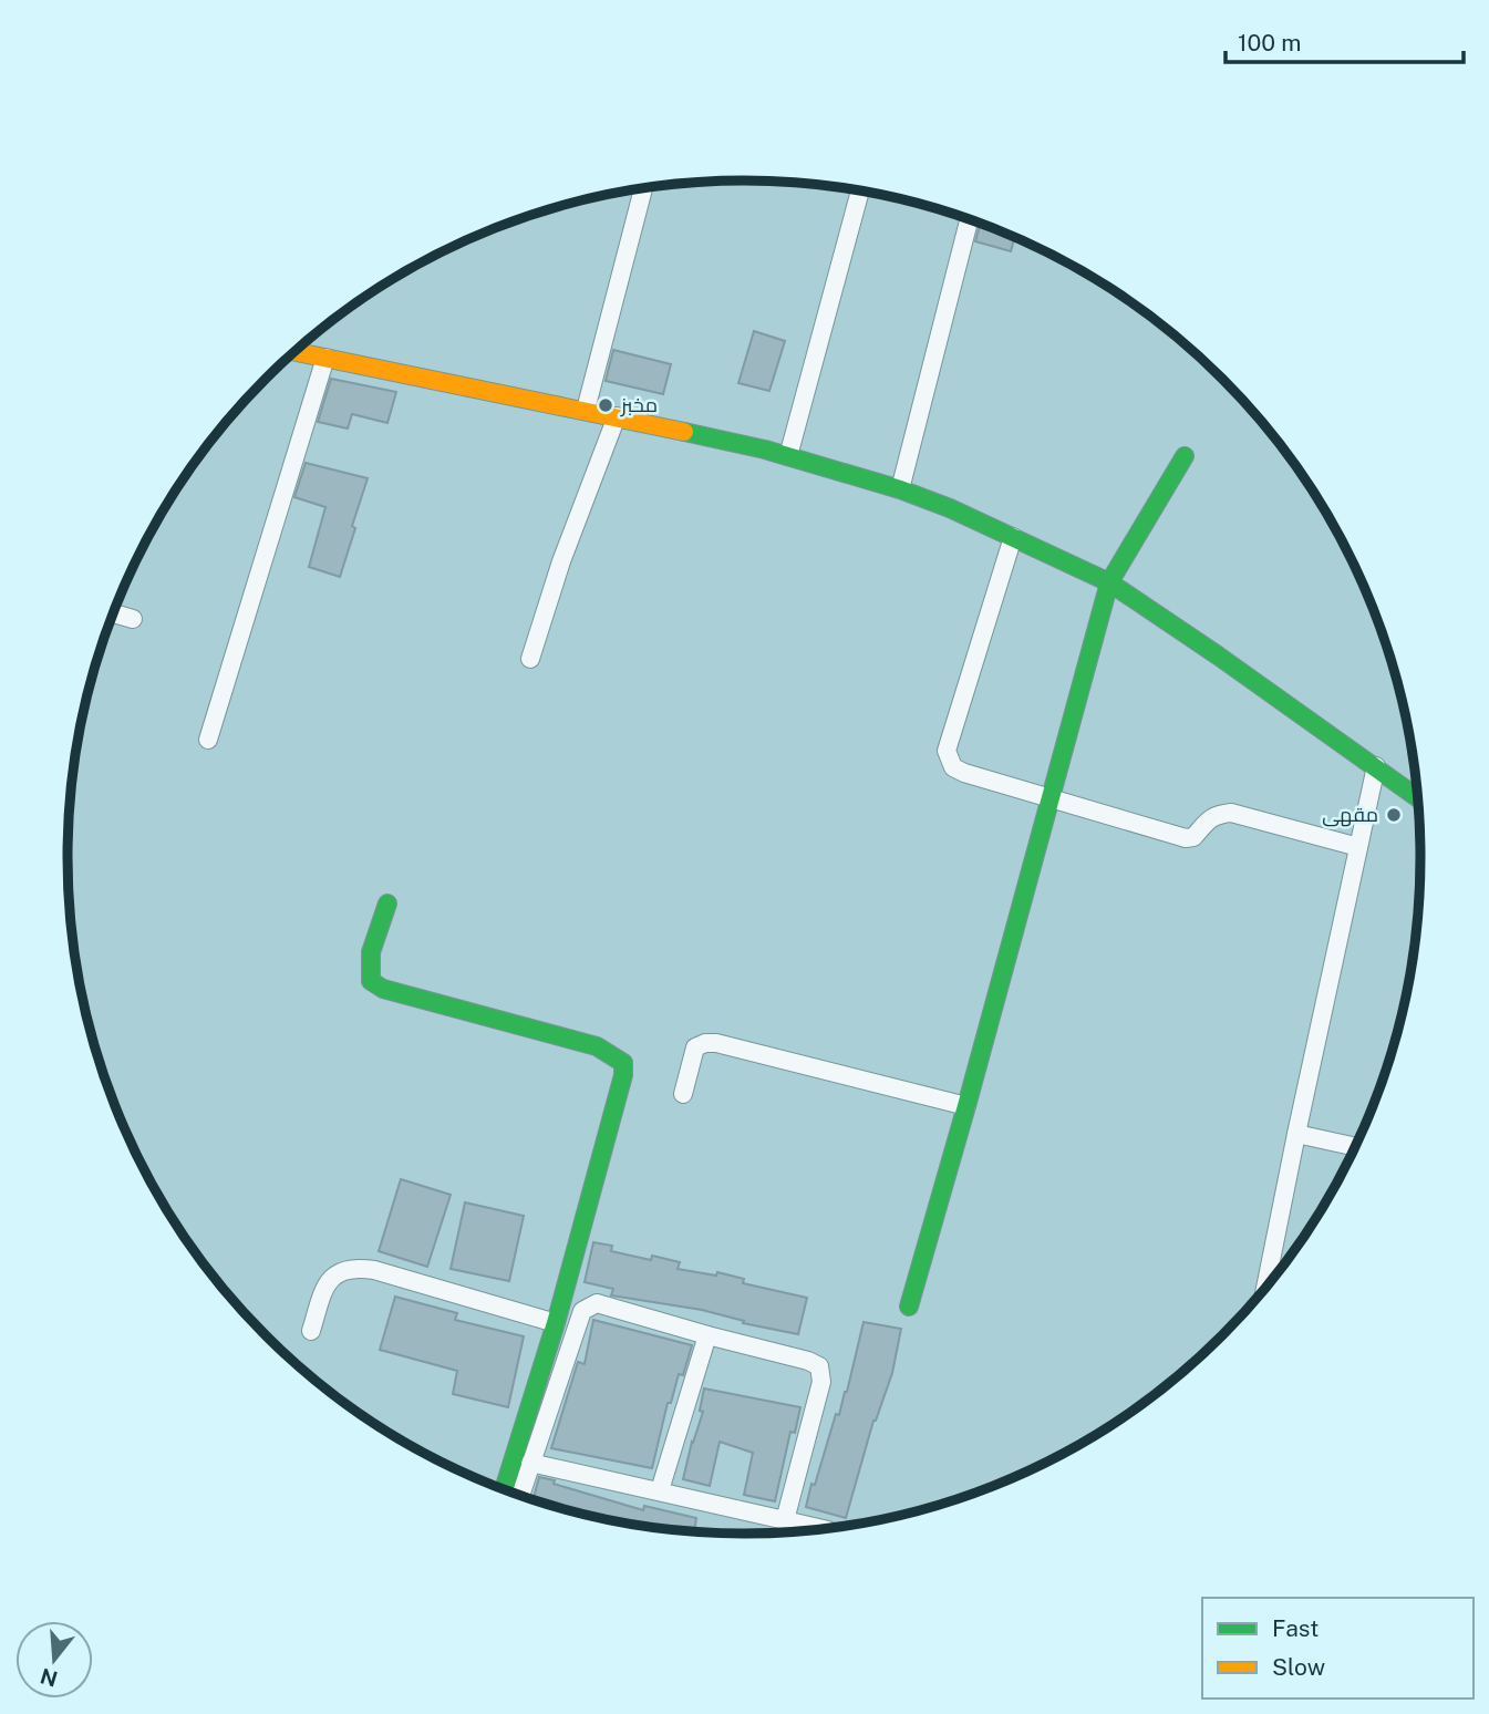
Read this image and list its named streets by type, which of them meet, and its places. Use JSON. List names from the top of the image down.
{
  "places": ["مخبز", "مقهى"],
  "legend": ["Fast", "Slow"],
  "scale_bar": "100 m",
  "north": "bottom"
}
